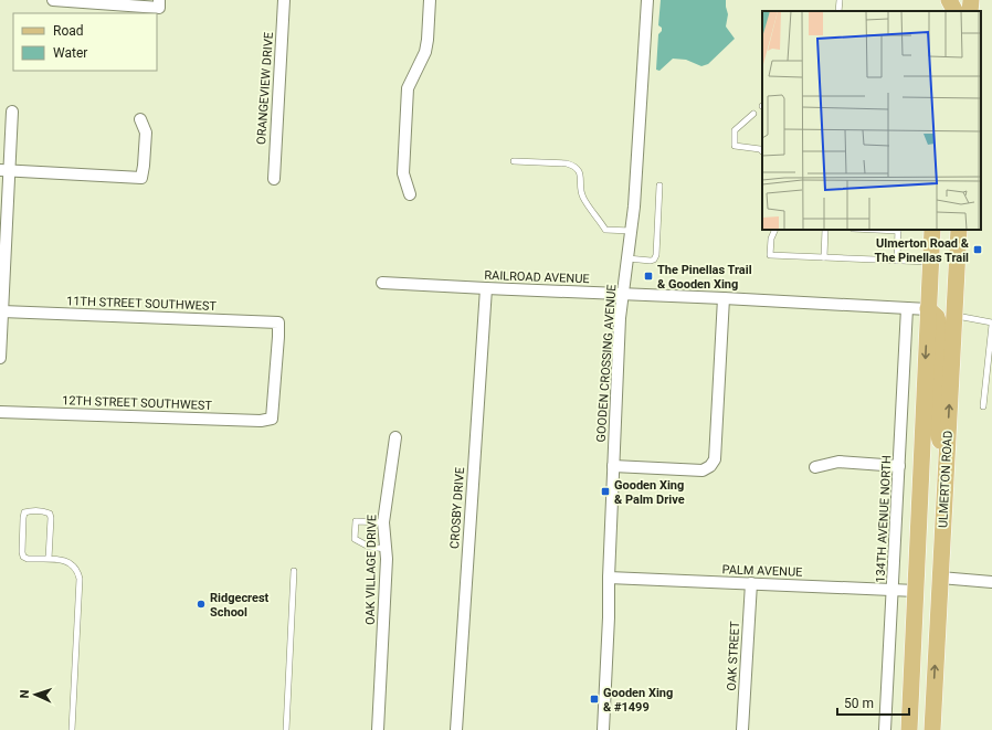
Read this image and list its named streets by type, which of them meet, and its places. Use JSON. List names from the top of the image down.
{
  "streets": {
    "main road": ["ULMERTON ROAD"],
    "street": [
      "ORANGEVIEW DRIVE",
      "RAILROAD AVENUE",
      "11TH STREET SOUTHWEST",
      "GOODEN CROSSING AVENUE",
      "12TH STREET SOUTHWEST",
      "CROSBY DRIVE",
      "134TH AVENUE NORTH",
      "OAK VILLAGE DRIVE",
      "PALM AVENUE",
      "OAK STREET"
    ]
  },
  "crossings": [
    ["RAILROAD AVENUE", "GOODEN CROSSING AVENUE"],
    ["RAILROAD AVENUE", "ULMERTON ROAD"],
    ["RAILROAD AVENUE", "CROSBY DRIVE"],
    ["RAILROAD AVENUE", "134TH AVENUE NORTH"],
    ["11TH STREET SOUTHWEST", "12TH STREET SOUTHWEST"],
    ["GOODEN CROSSING AVENUE", "PALM AVENUE"],
    ["ULMERTON ROAD", "PALM AVENUE"],
    ["134TH AVENUE NORTH", "PALM AVENUE"],
    ["PALM AVENUE", "OAK STREET"]
  ],
  "places": {
    "transit": [
      "Ulmerton Road & The Pinellas Trail",
      "The Pinellas Trail & Gooden Xing",
      "Gooden Xing & Palm Drive",
      "Gooden Xing & #1499"
    ],
    "other": ["Ridgecrest School"]
  },
  "legend": ["Road", "Water"],
  "scale_bar": "50 m",
  "north": "left"
}
